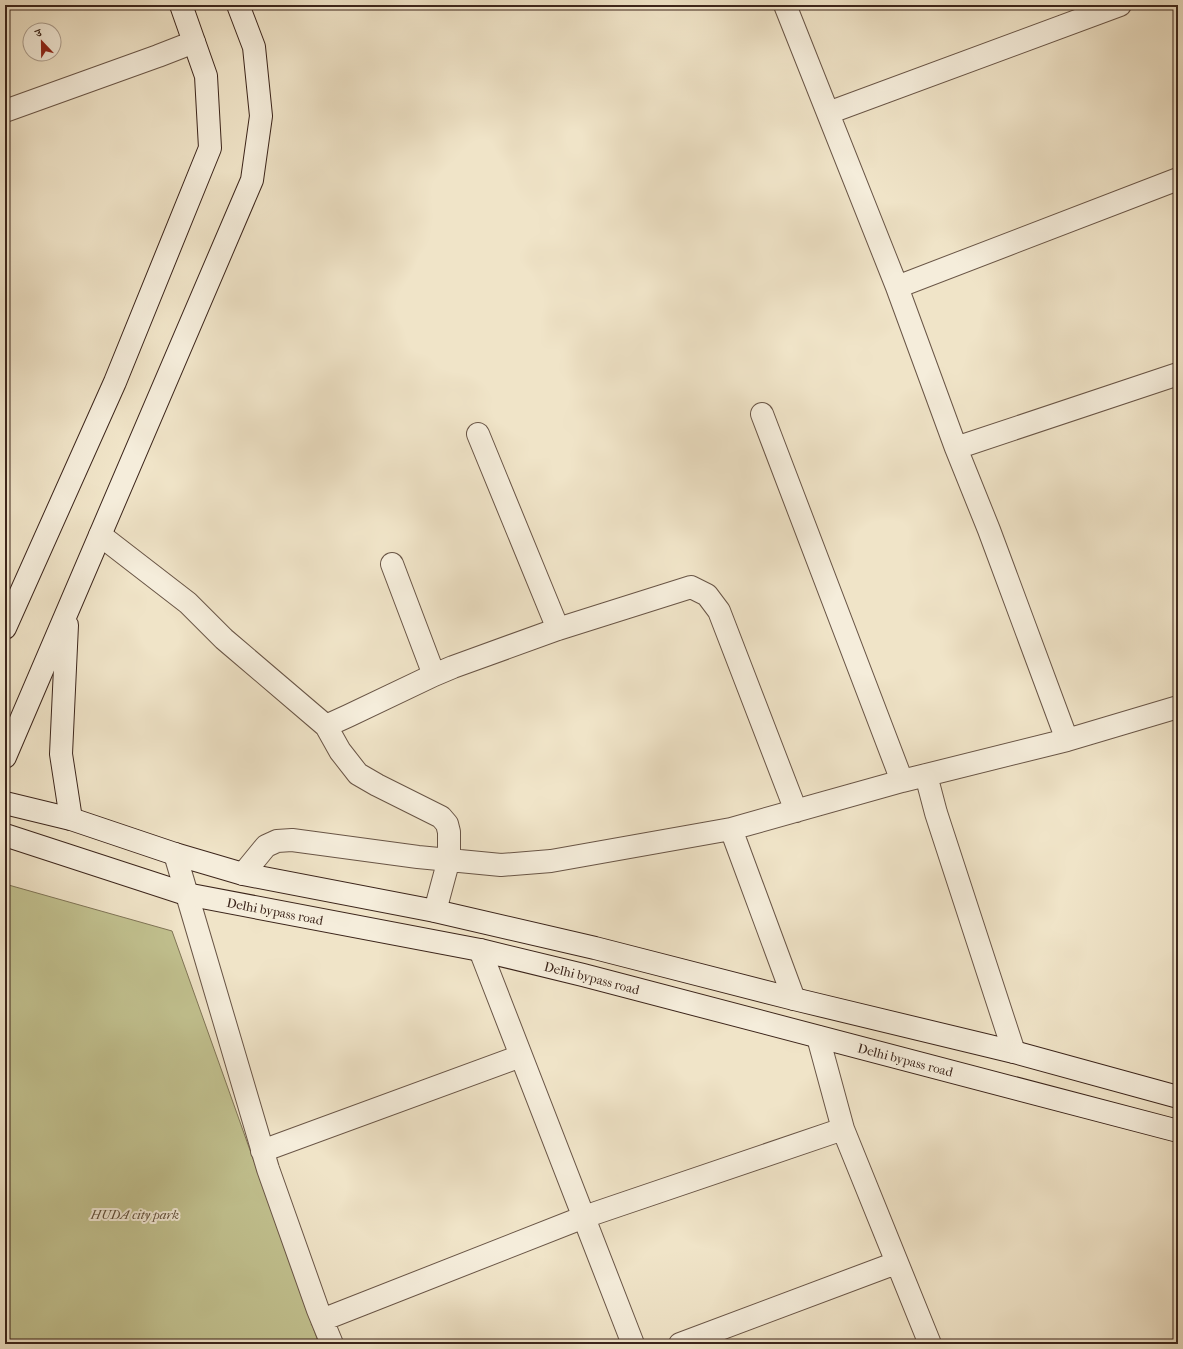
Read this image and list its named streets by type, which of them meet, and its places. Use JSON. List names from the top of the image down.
{
  "streets": {
    "street": ["Delhi bypass road"]
  },
  "parks": ["HUDA city park"],
  "north": "top"
}
